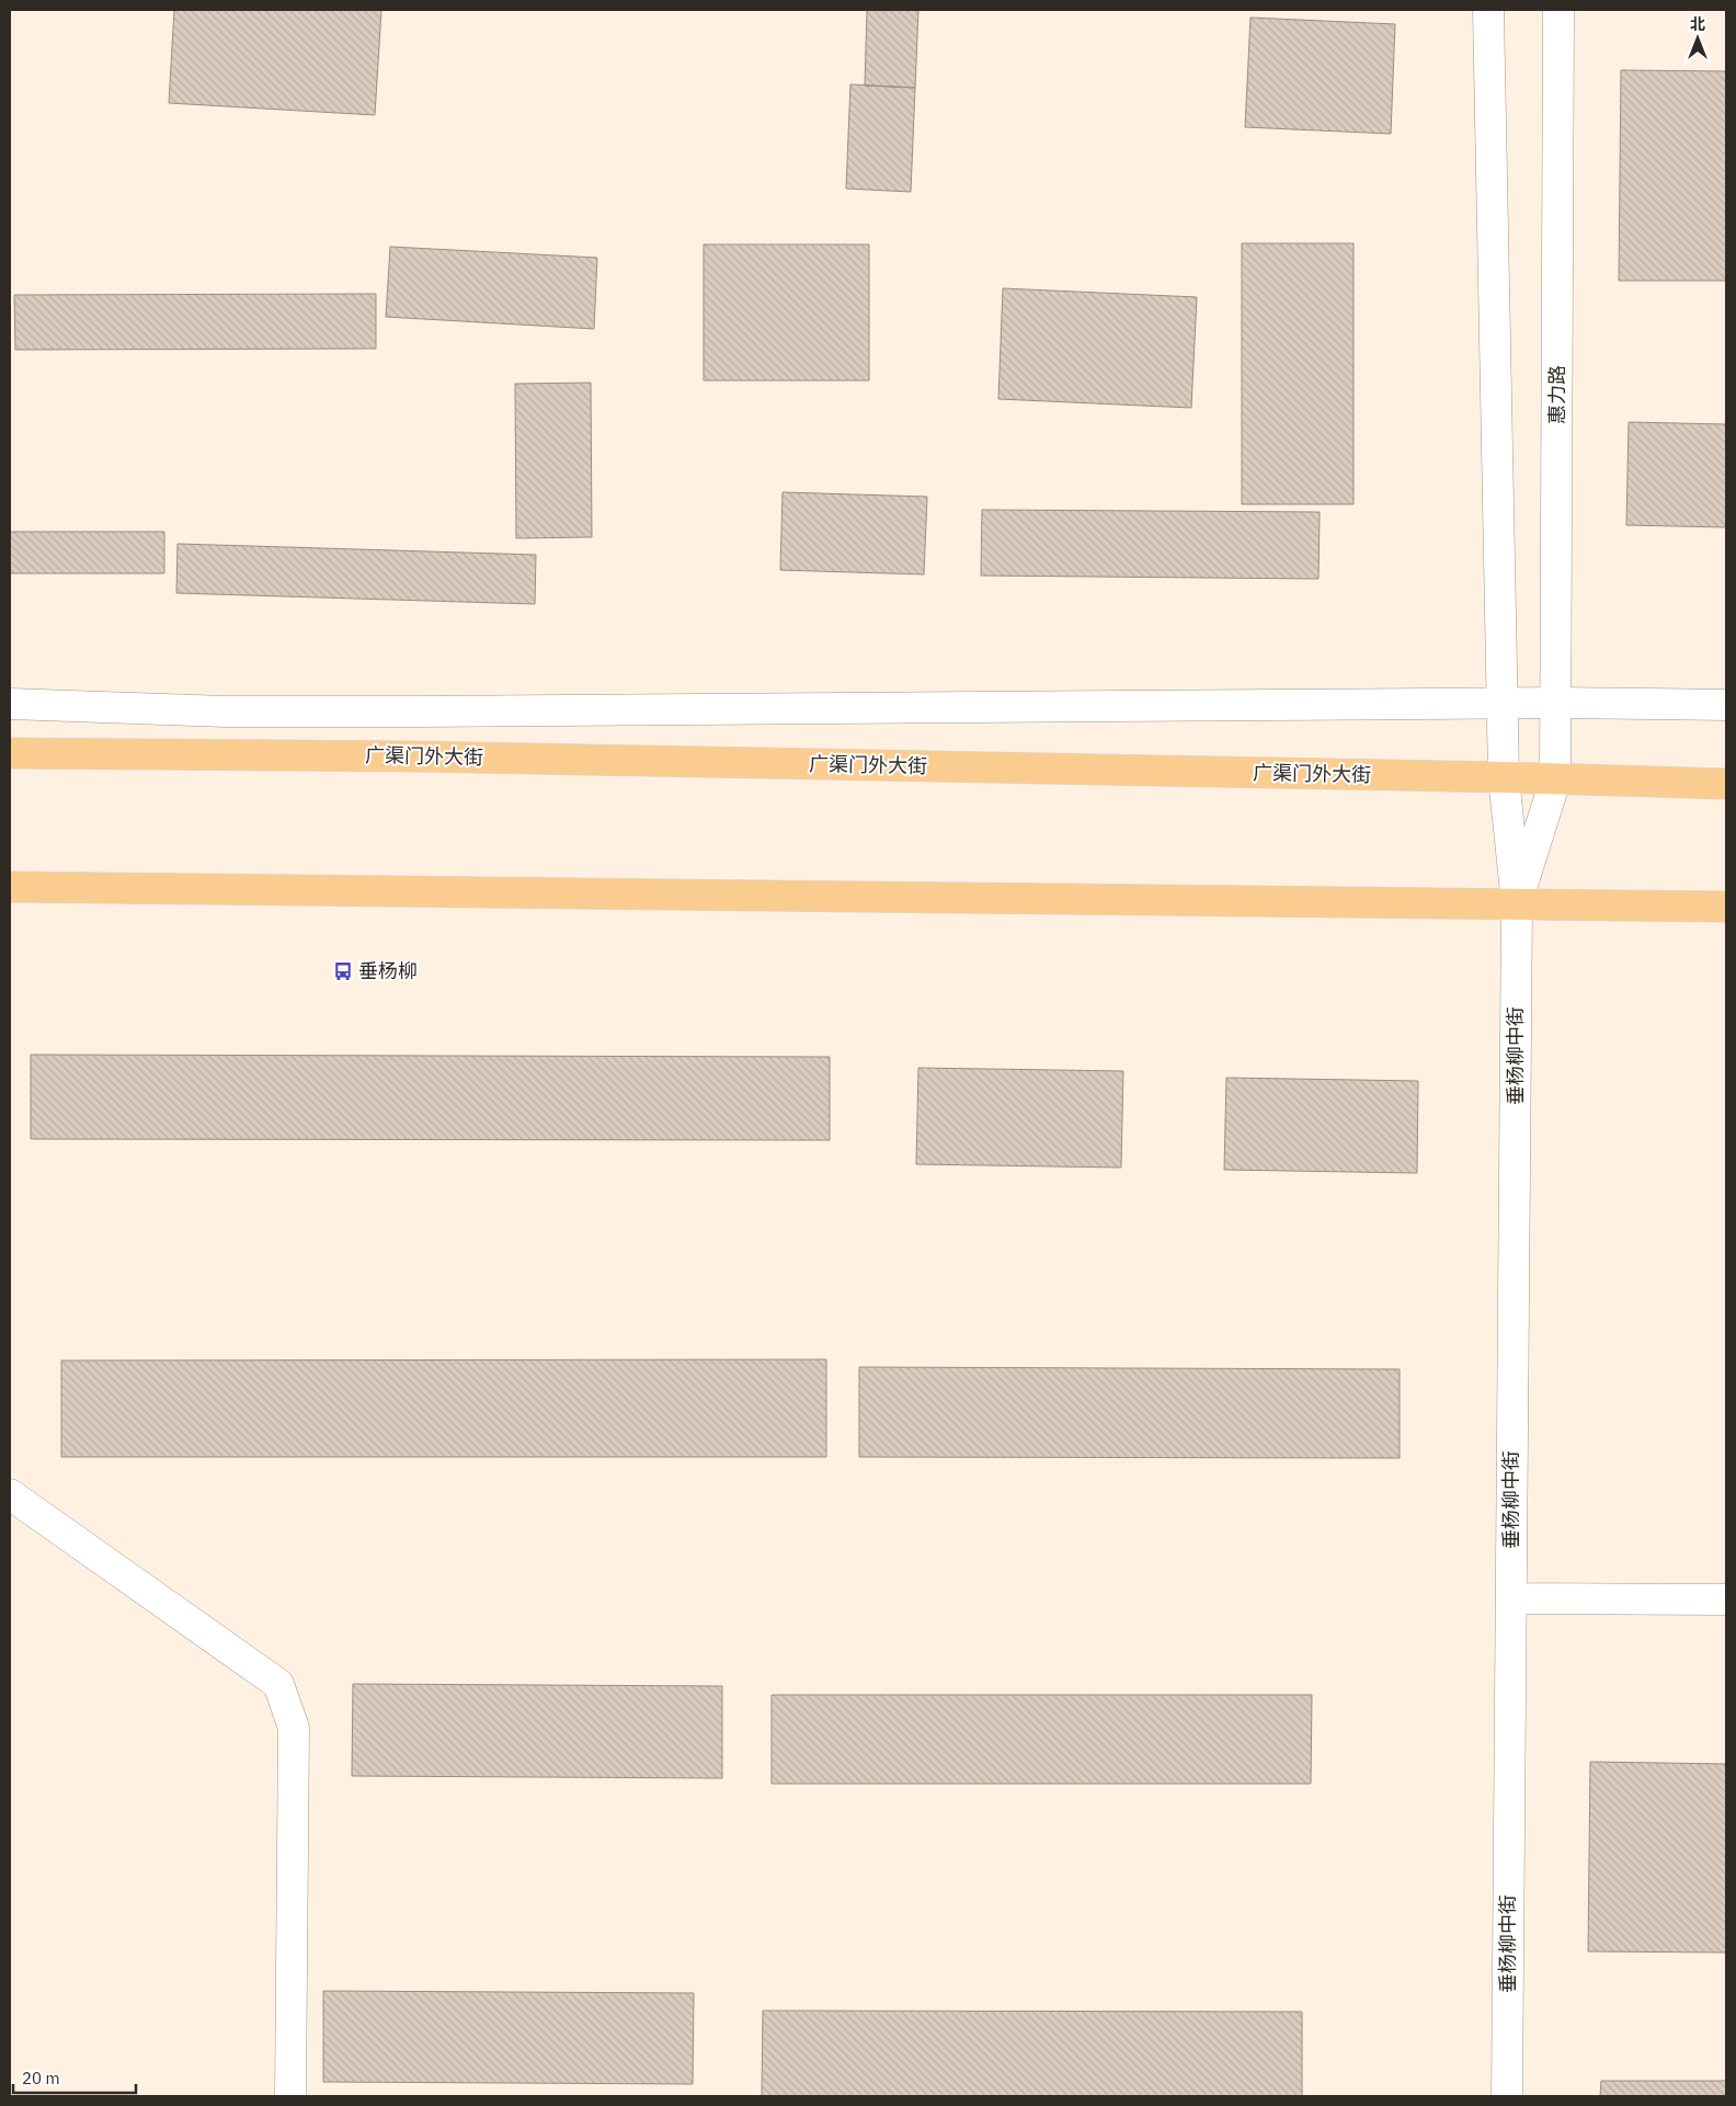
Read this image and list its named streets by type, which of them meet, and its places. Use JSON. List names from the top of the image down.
{
  "streets": {
    "main road": ["广渠门外大街"],
    "street": ["惠力路", "垂杨柳中街"]
  },
  "crossings": [
    ["惠力路", "广渠门外大街"],
    ["惠力路", "垂杨柳中街"]
  ],
  "places": {
    "bus stop": ["垂杨柳"]
  },
  "scale_bar": "20 m",
  "north": "top"
}
